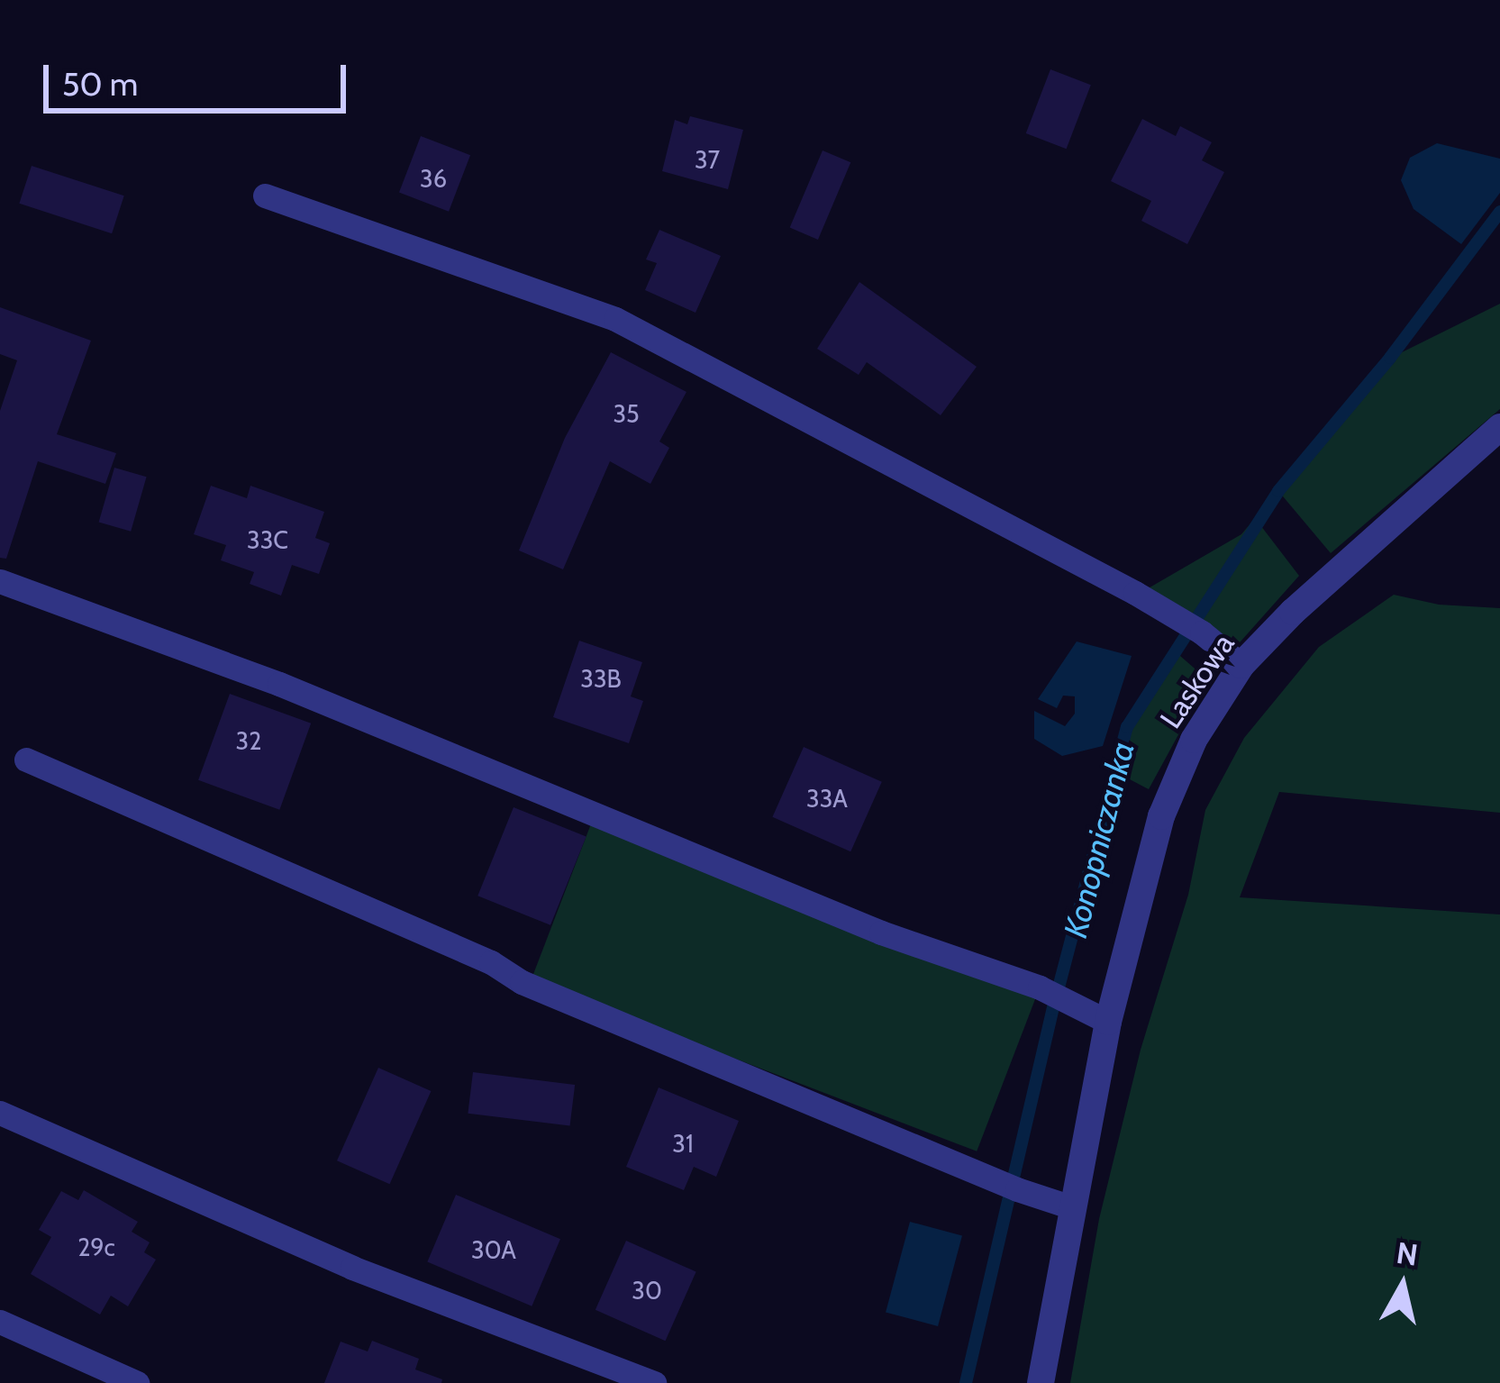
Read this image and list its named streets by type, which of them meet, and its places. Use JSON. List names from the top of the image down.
{
  "streets": {
    "street": ["Laskowa"]
  },
  "water": ["Konopniczanka"],
  "house_numbers": [
    "37",
    "36",
    "35",
    "33C",
    "33B",
    "32",
    "33A",
    "31",
    "29c",
    "30A",
    "30"
  ],
  "scale_bar": "50 m",
  "north": "top"
}
